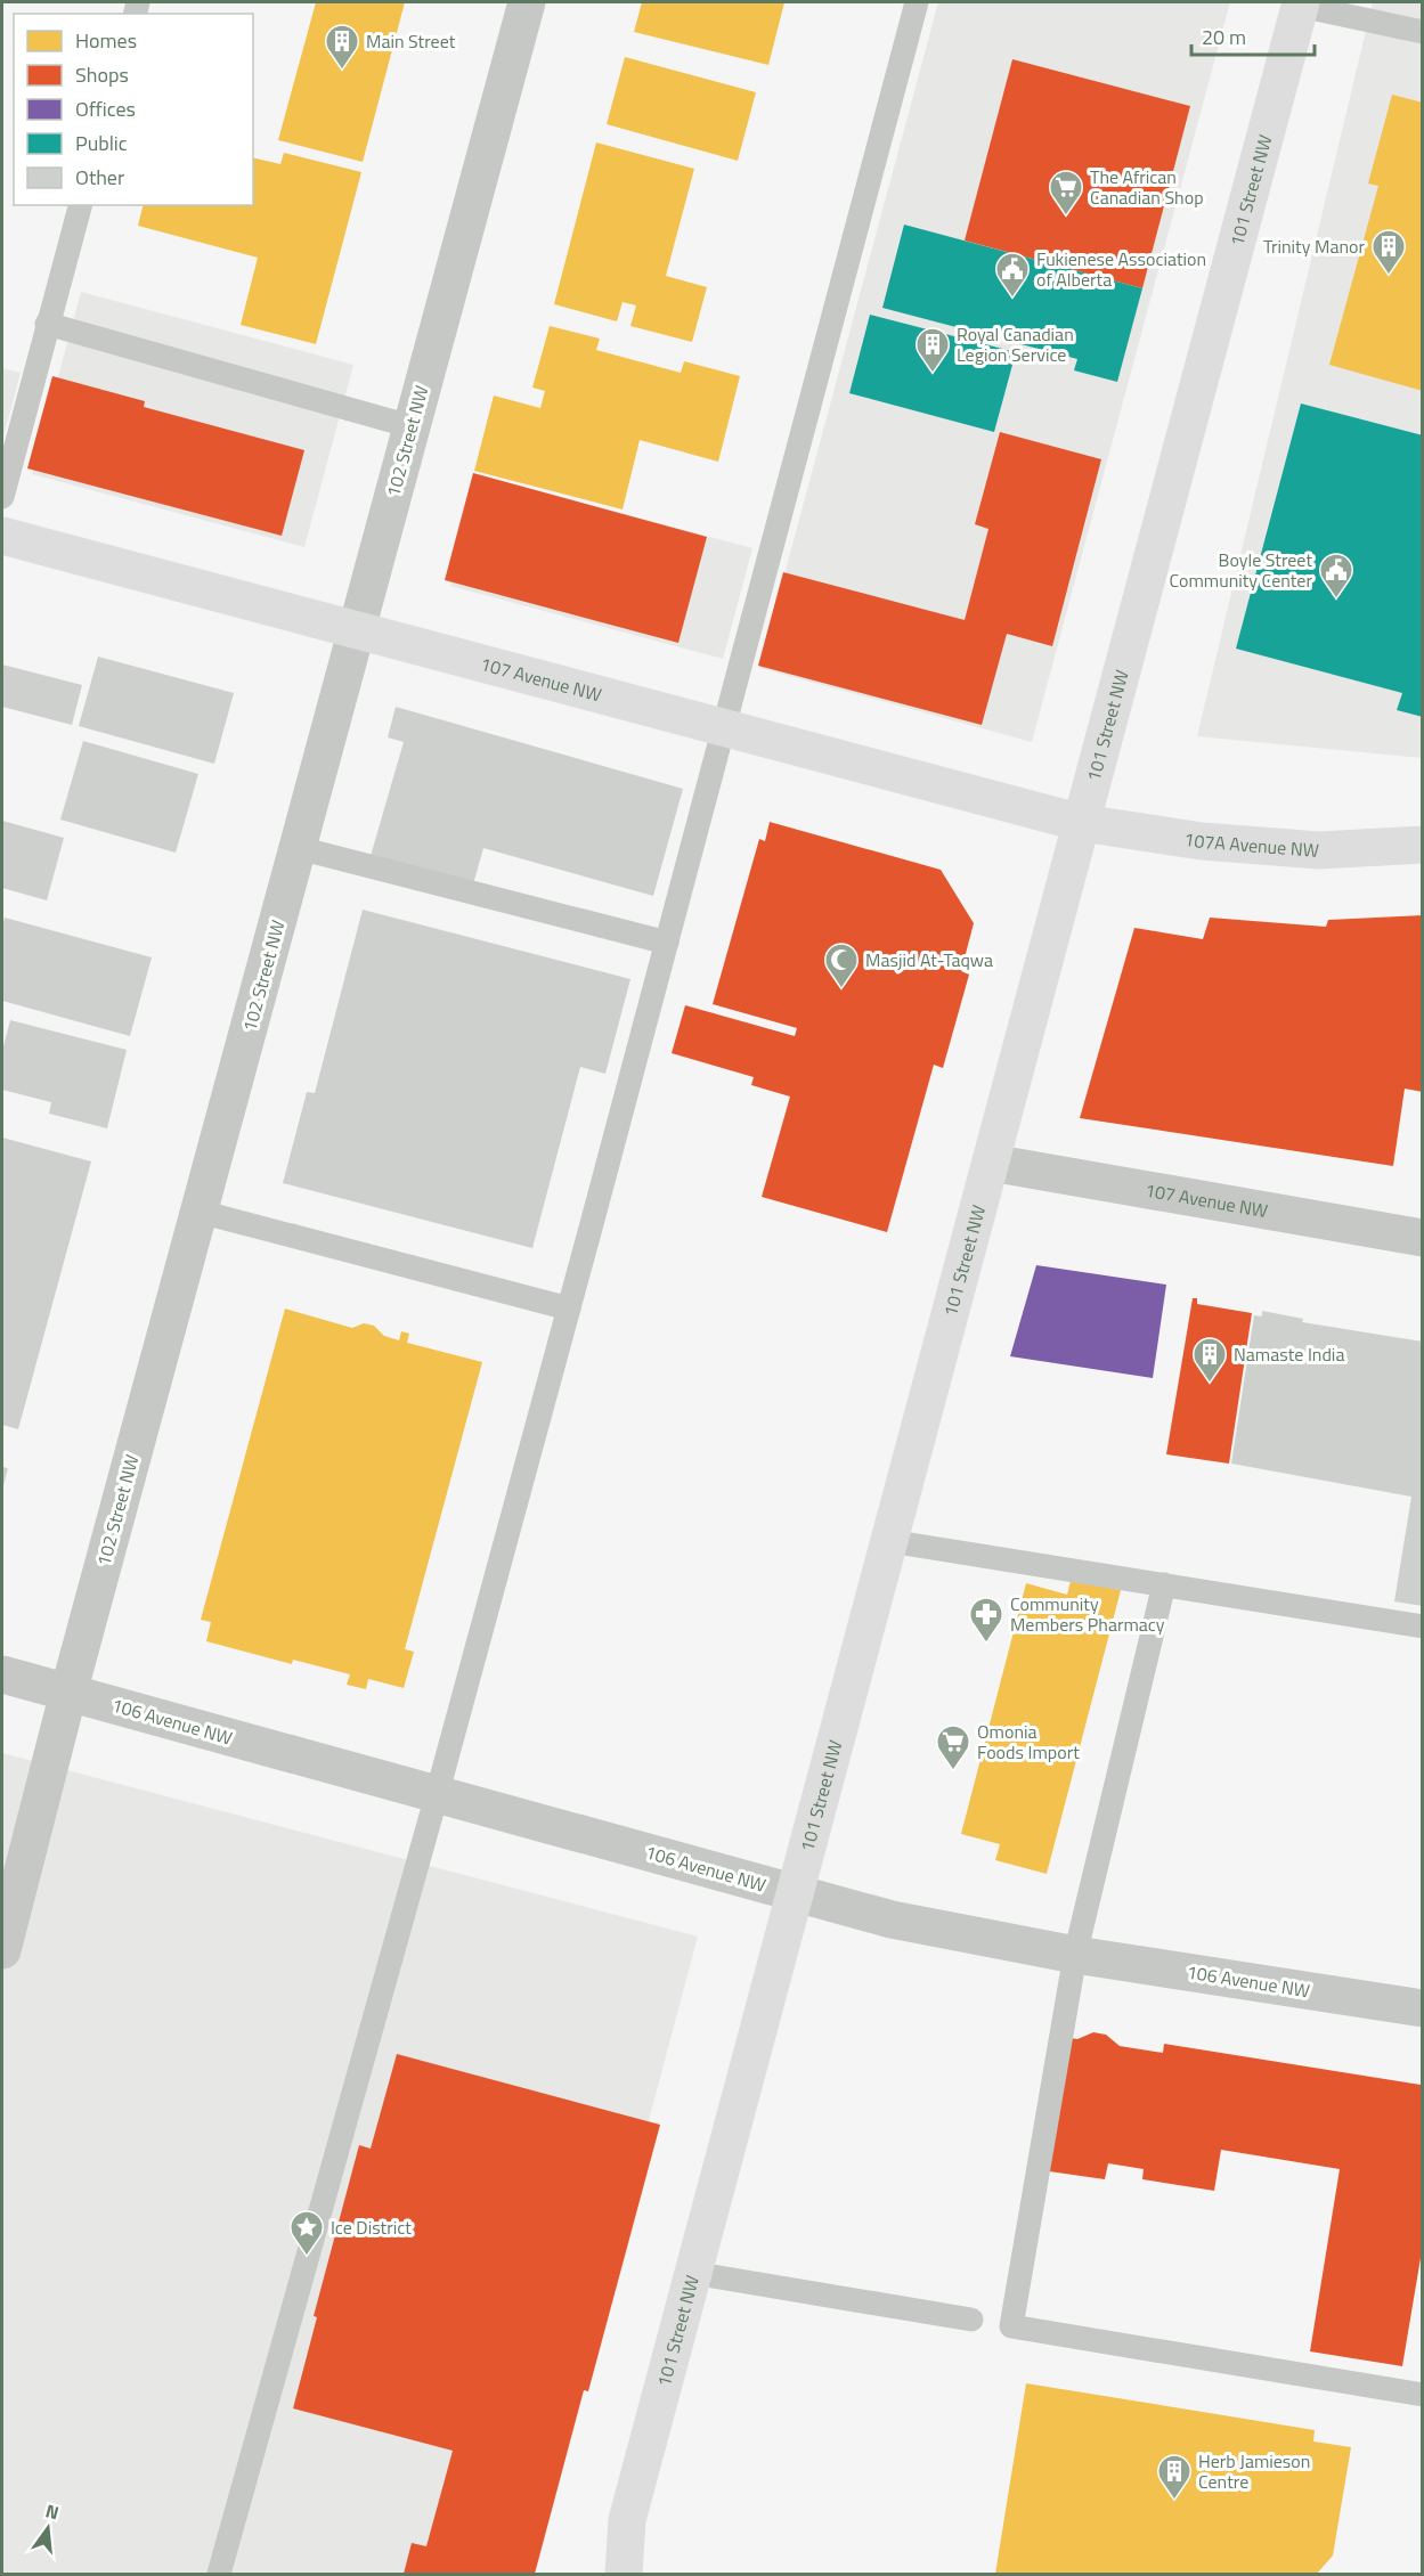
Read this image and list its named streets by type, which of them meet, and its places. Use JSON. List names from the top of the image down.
{
  "streets": {
    "main road": ["101 Street NW", "107 Avenue NW", "107A Avenue NW"],
    "street": ["102 Street NW", "106 Avenue NW"]
  },
  "crossings": [
    ["101 Street NW", "107 Avenue NW"],
    ["101 Street NW", "107A Avenue NW"],
    ["101 Street NW", "106 Avenue NW"],
    ["102 Street NW", "107 Avenue NW"],
    ["102 Street NW", "106 Avenue NW"],
    ["107 Avenue NW", "107A Avenue NW"]
  ],
  "places": {
    "building": [
      "Main Street",
      "Trinity Manor",
      "Royal Canadian Legion Service",
      "Namaste India",
      "Herb Jamieson Centre"
    ],
    "supermarket": ["The African Canadian Shop", "Omonia Foods Import"],
    "public building": ["Fukienese Association of Alberta", "Boyle Street Community Center"],
    "mosque": ["Masjid At-Taqwa"],
    "pharmacy": ["Community Members Pharmacy"],
    "place": ["Ice District"]
  },
  "legend": [
    "Homes",
    "Shops",
    "Offices",
    "Public",
    "Other"
  ],
  "scale_bar": "20 m",
  "north": "top"
}
